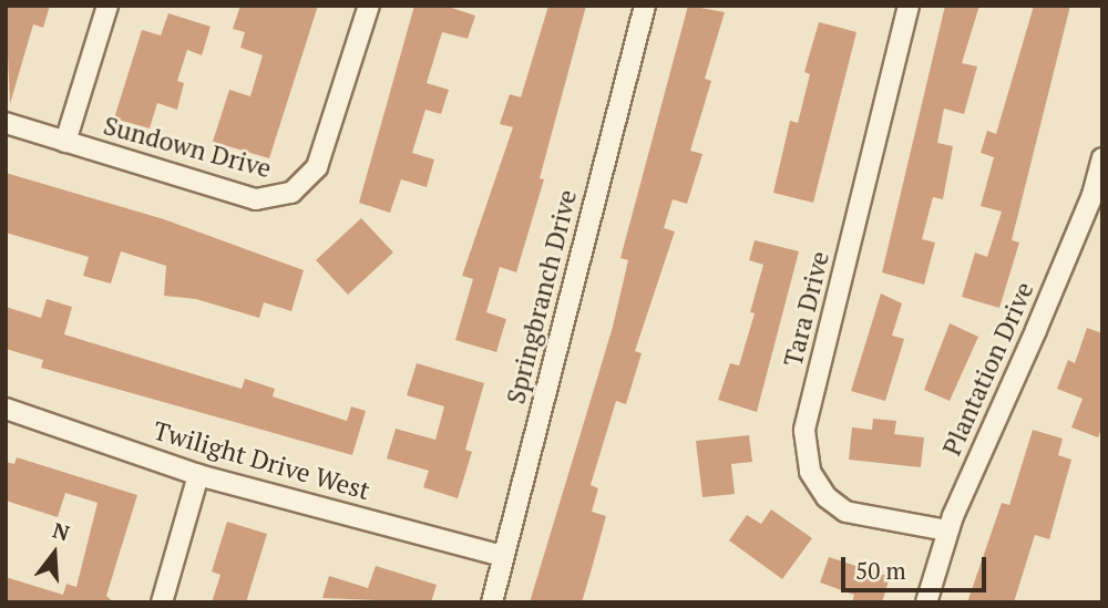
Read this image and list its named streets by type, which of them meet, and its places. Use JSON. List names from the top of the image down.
{
  "streets": {
    "street": [
      "Sundown Drive",
      "Springbranch Drive",
      "Tara Drive",
      "Plantation Drive",
      "Twilight Drive West"
    ]
  },
  "crossings": [
    ["Springbranch Drive", "Twilight Drive West"],
    ["Tara Drive", "Plantation Drive"]
  ],
  "scale_bar": "50 m",
  "north": "top"
}
